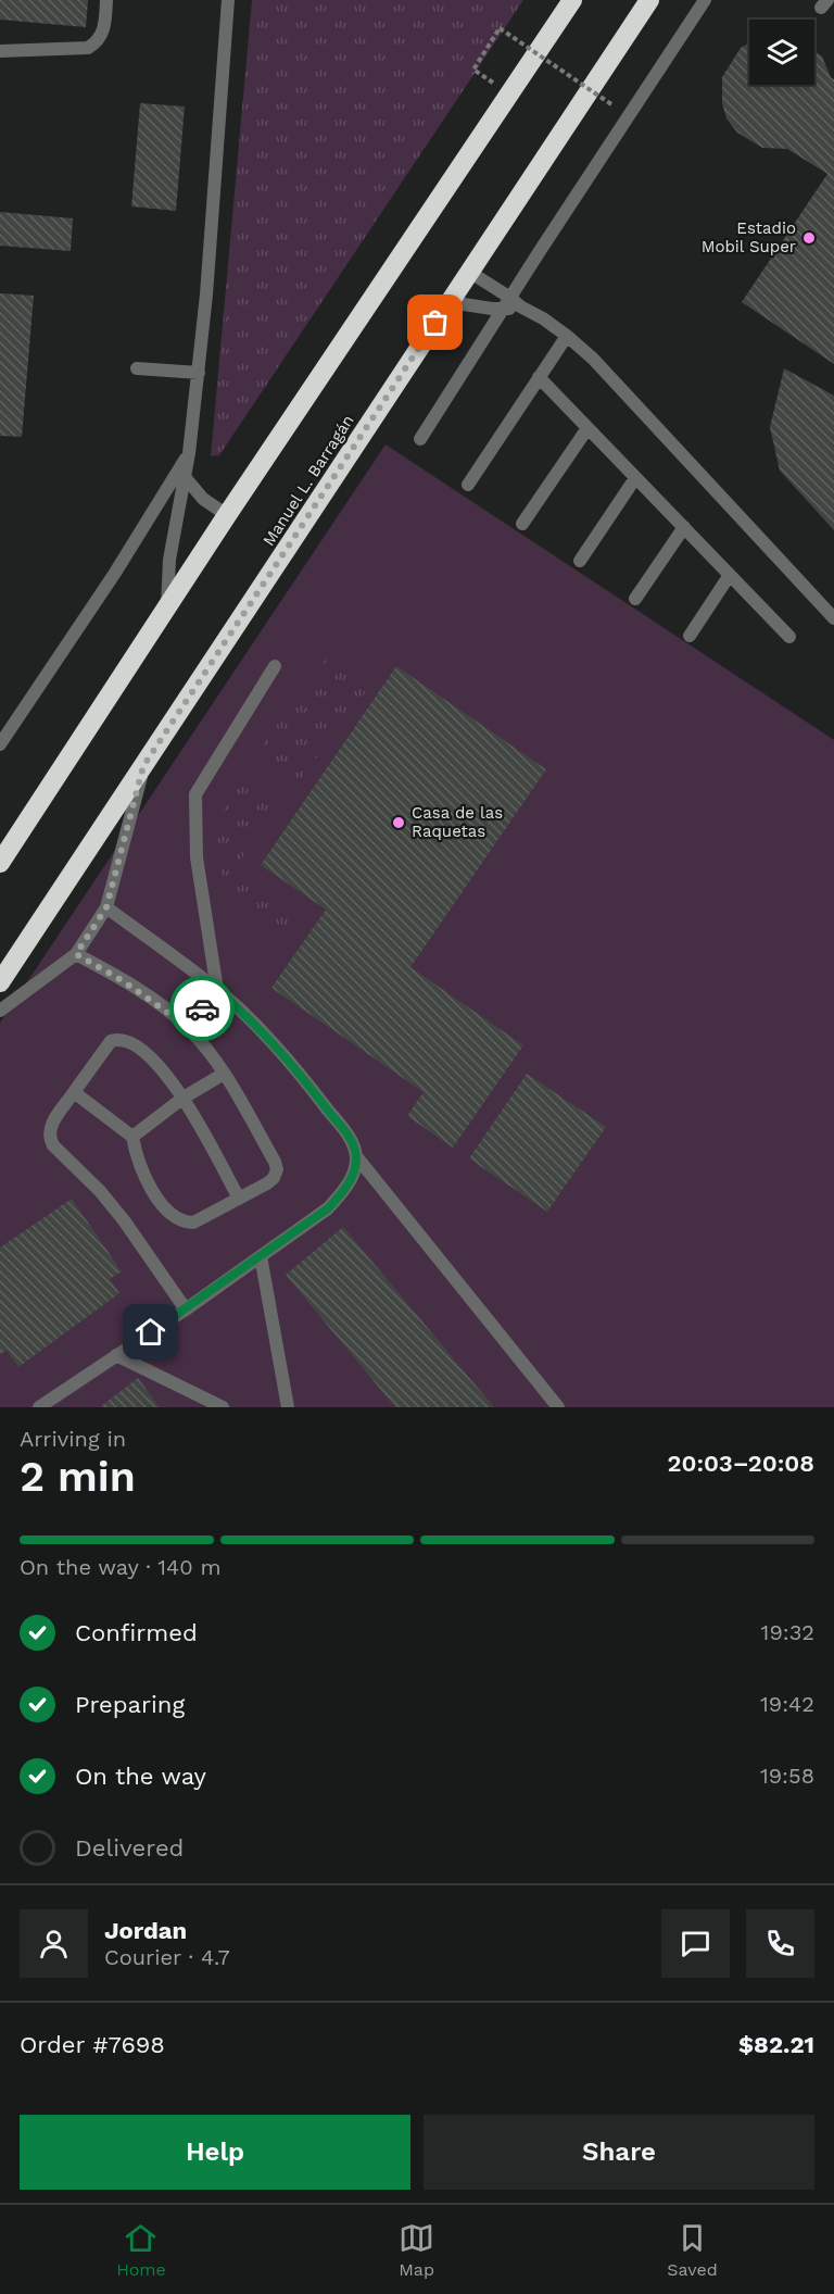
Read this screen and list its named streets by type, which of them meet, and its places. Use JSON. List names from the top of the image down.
{
  "streets": {
    "highway": ["Manuel L. Barragán"]
  },
  "places": ["Estadio Mobil Super", "Casa de las Raquetas"],
  "page": {
    "heading": ["2 min", "Arriving in", "20:03–20:08"],
    "panel": [
      "Jordan",
      "Courier · 4.7",
      "Order #7698",
      "$82.21"
    ],
    "bar": "On the way · 140 m",
    "list": [
      ["Confirmed", "19:32"],
      ["Preparing", "19:42"],
      ["On the way", "19:58"],
      "Delivered"
    ],
    "buttons": ["Help", "Share"],
    "tabs": ["Home", "Map", "Saved"]
  }
}
